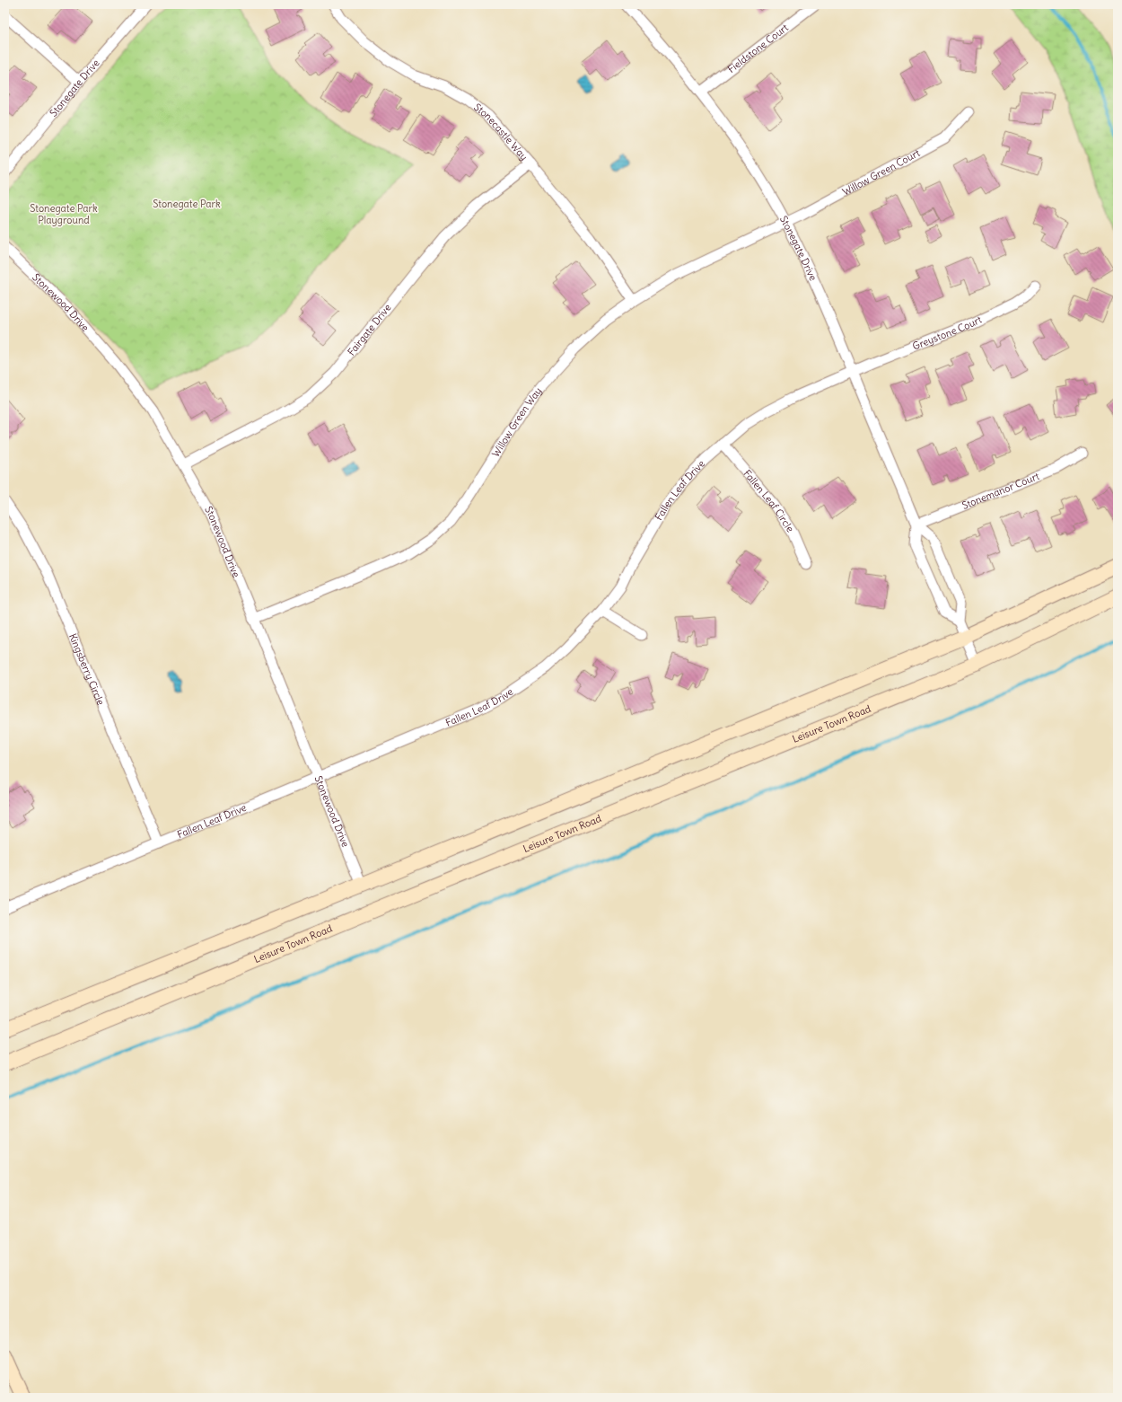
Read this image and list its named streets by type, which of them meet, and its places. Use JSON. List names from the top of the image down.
{
  "streets": {
    "main road": ["Leisure Town Road"],
    "street": [
      "Fieldstone Court",
      "Stonegate Drive",
      "Stonecastle Way",
      "Willow Green Court",
      "Stonewood Drive",
      "Fairgate Drive",
      "Greystone Court",
      "Willow Green Way",
      "Fallen Leaf Drive",
      "Stonemanor Court",
      "Fallen Leaf Circle",
      "Kingsberry Circle"
    ]
  },
  "crossings": [
    ["Fieldstone Court", "Stonegate Drive"],
    ["Stonegate Drive", "Willow Green Court"],
    ["Stonegate Drive", "Greystone Court"],
    ["Stonegate Drive", "Willow Green Way"],
    ["Stonegate Drive", "Fallen Leaf Drive"],
    ["Stonegate Drive", "Stonemanor Court"],
    ["Stonegate Drive", "Leisure Town Road"],
    ["Stonecastle Way", "Fairgate Drive"],
    ["Stonecastle Way", "Willow Green Way"],
    ["Willow Green Court", "Willow Green Way"],
    ["Stonewood Drive", "Fairgate Drive"],
    ["Stonewood Drive", "Willow Green Way"],
    ["Stonewood Drive", "Fallen Leaf Drive"],
    ["Greystone Court", "Fallen Leaf Drive"],
    ["Fallen Leaf Drive", "Fallen Leaf Circle"],
    ["Fallen Leaf Drive", "Kingsberry Circle"]
  ],
  "parks": ["Stonegate Park", "Stonegate Park Playground"]
}
